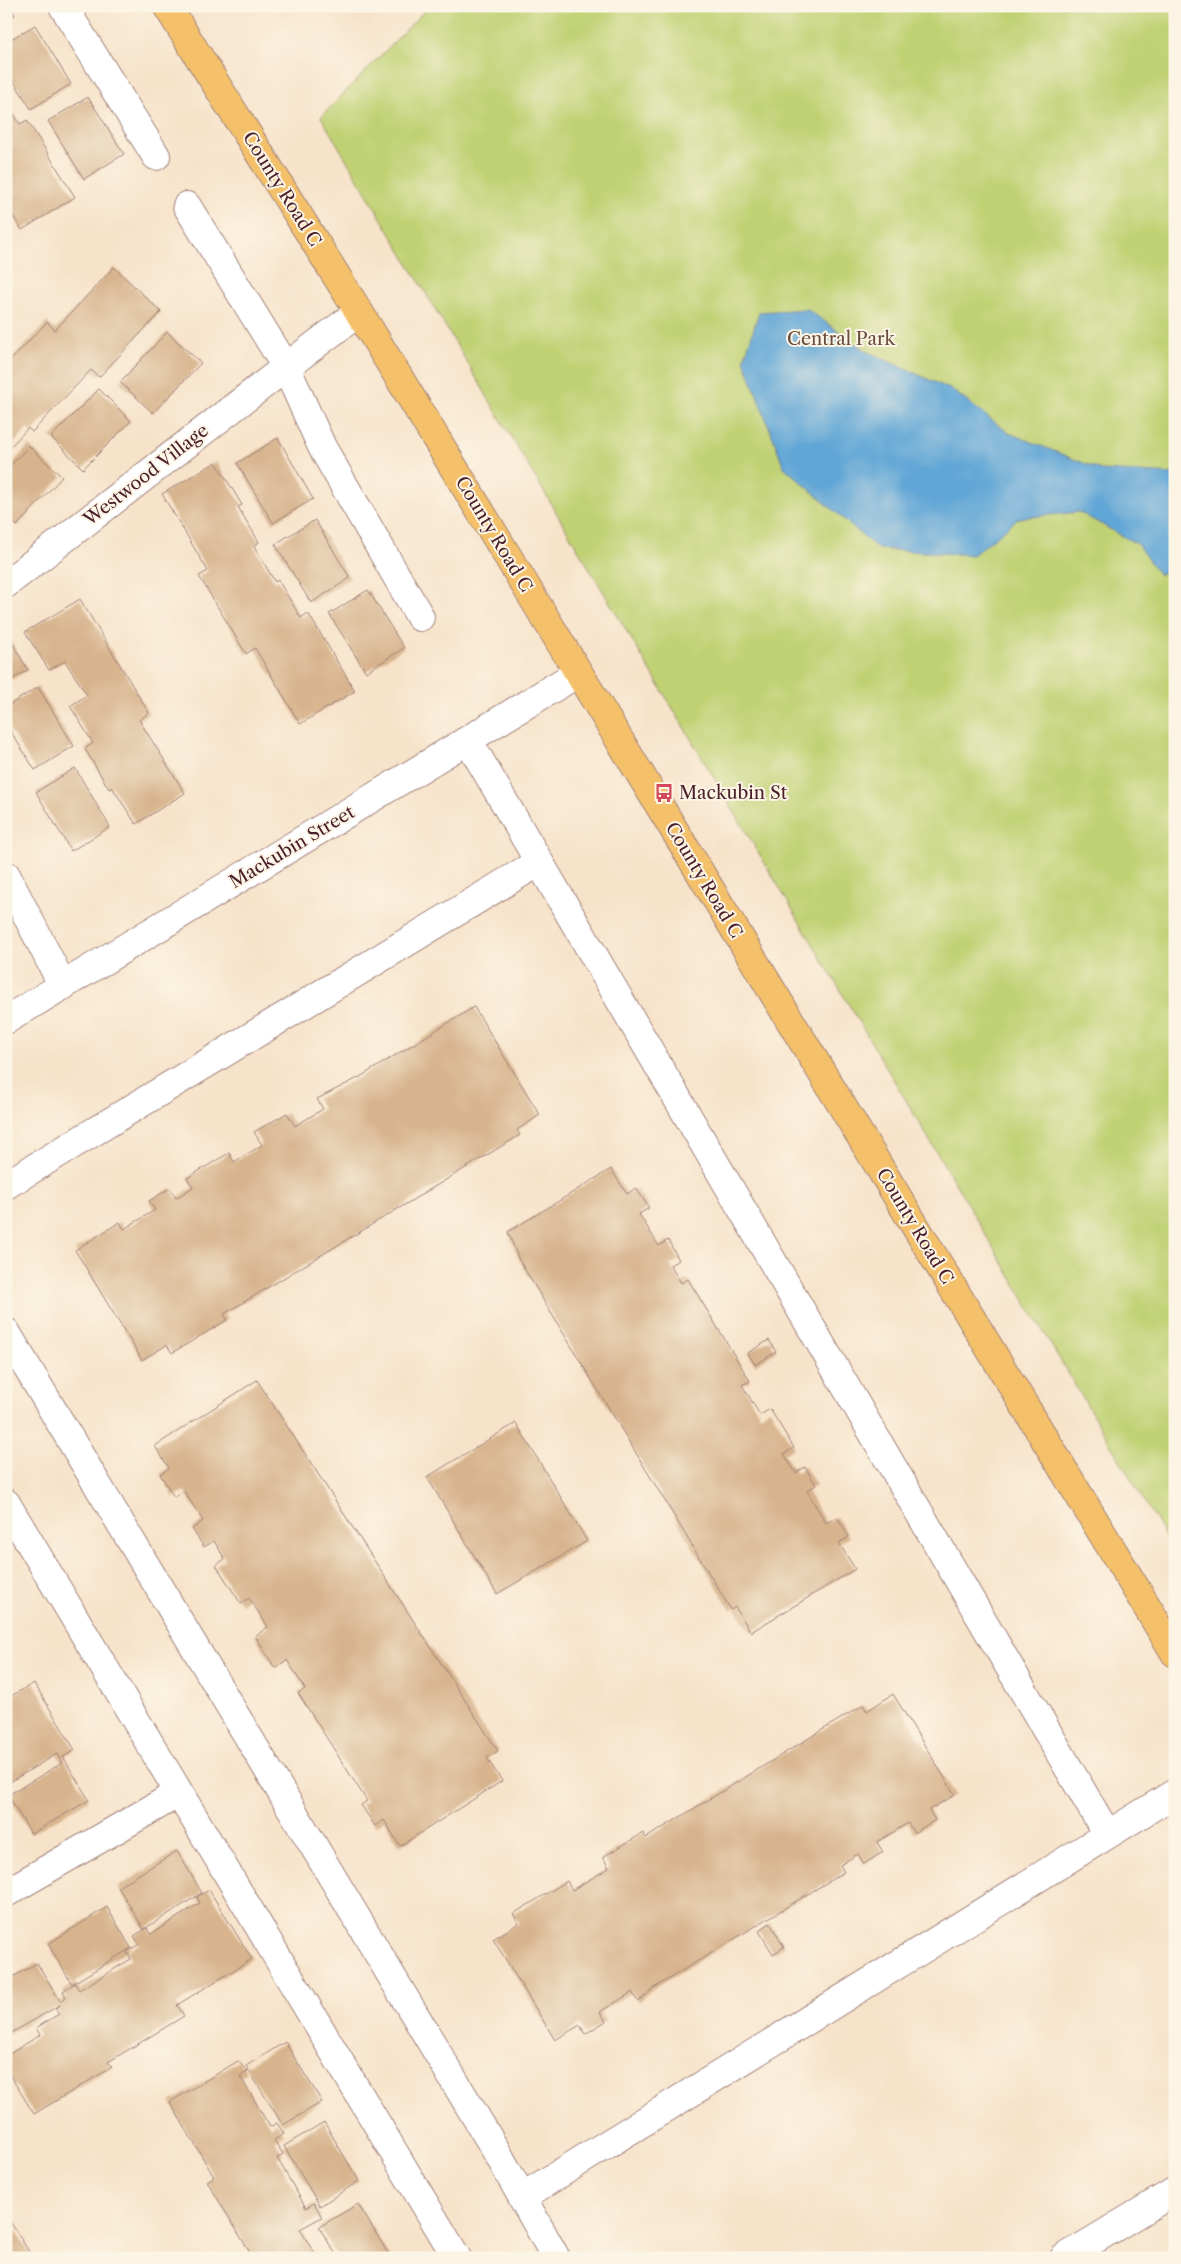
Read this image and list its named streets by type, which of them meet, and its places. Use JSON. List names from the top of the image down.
{
  "streets": {
    "main road": ["County Road C"],
    "street": ["Westwood Village", "Mackubin Street"]
  },
  "crossings": [
    ["County Road C", "Westwood Village"],
    ["County Road C", "Mackubin Street"]
  ],
  "parks": ["Central Park"],
  "places": {
    "bus stop": ["Mackubin St"]
  }
}
